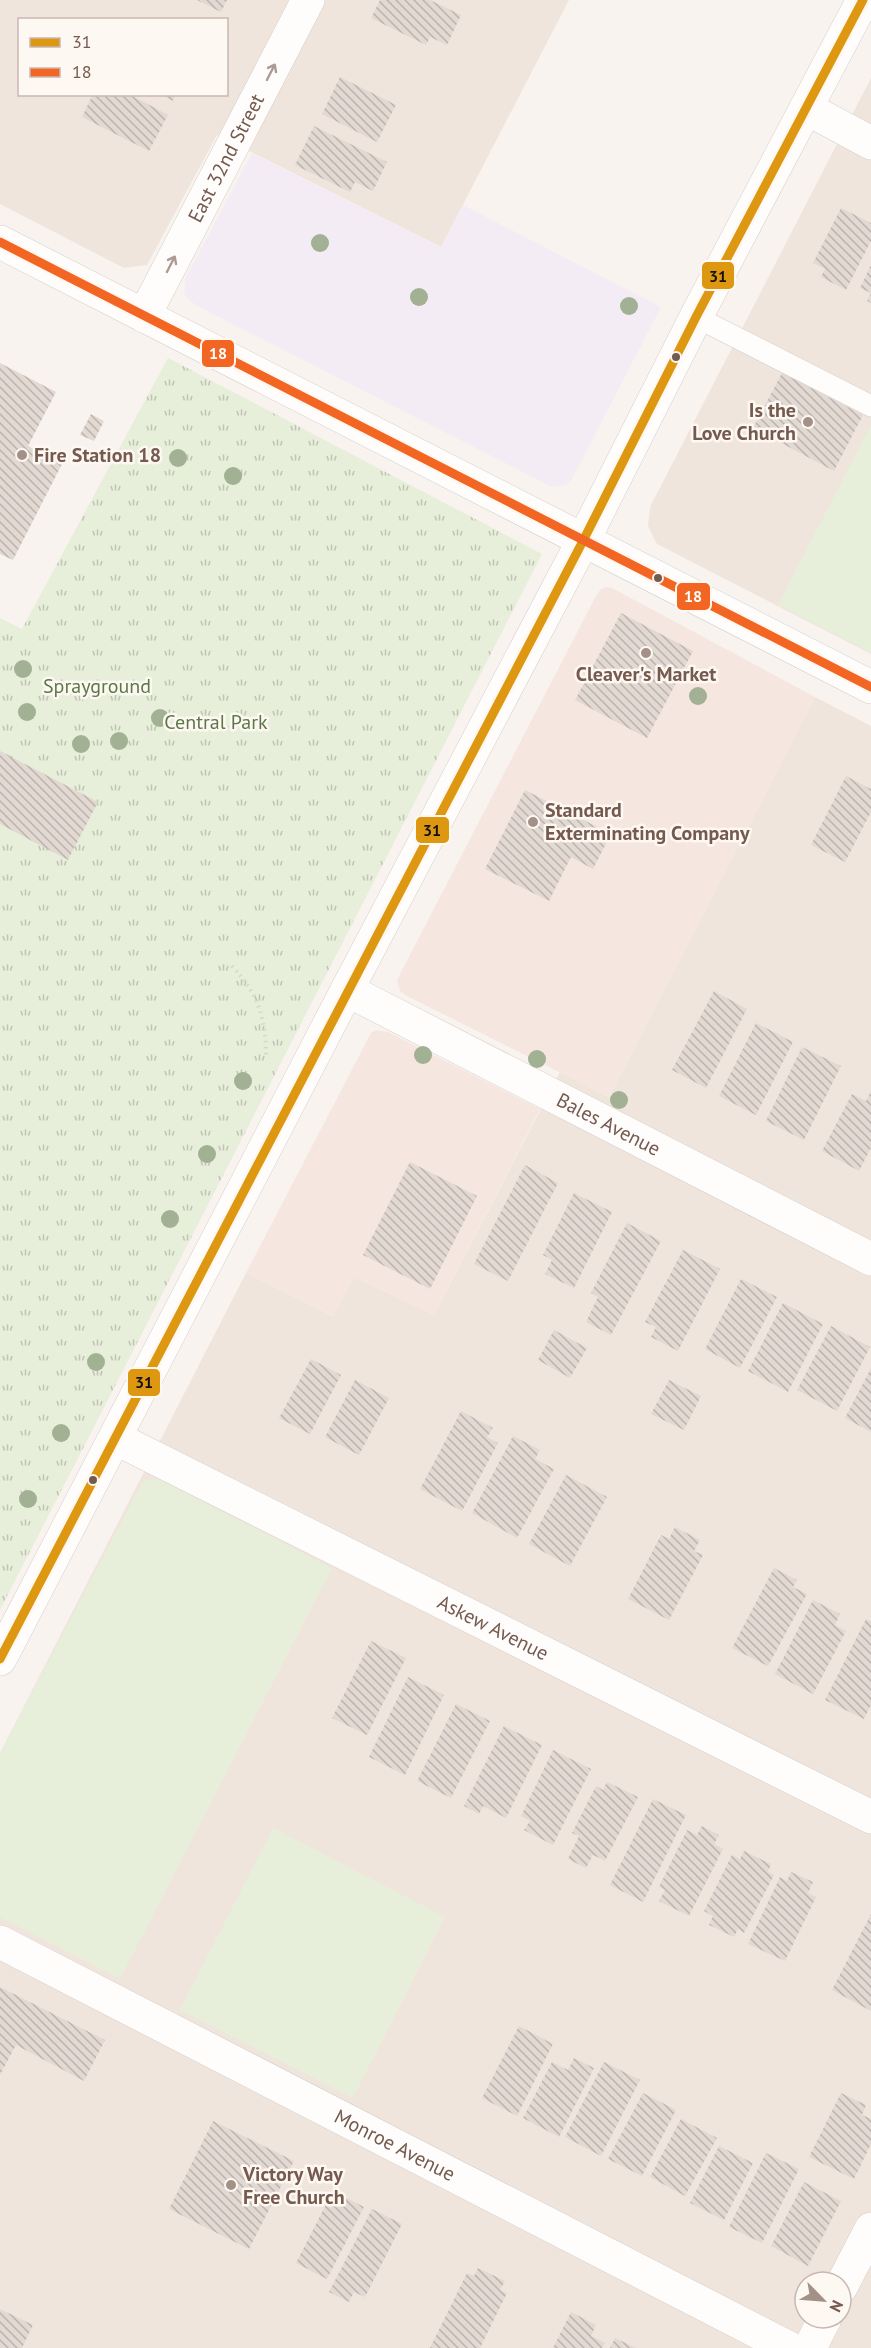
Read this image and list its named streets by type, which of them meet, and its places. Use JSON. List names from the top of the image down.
{
  "streets": {
    "street": [
      "East 32nd Street",
      "Bales Avenue",
      "Askew Avenue",
      "Monroe Avenue"
    ]
  },
  "one_way": ["East 32nd Street"],
  "parks": ["Sprayground", "Central Park"],
  "places": [
    "Is the Love Church",
    "Fire Station 18",
    "Cleaver's Market",
    "Standard Exterminating Company",
    "Victory Way Free Church"
  ],
  "lines": ["transit line 31", "transit line 18"],
  "legend": ["31", "18"],
  "north": "bottom right"
}
